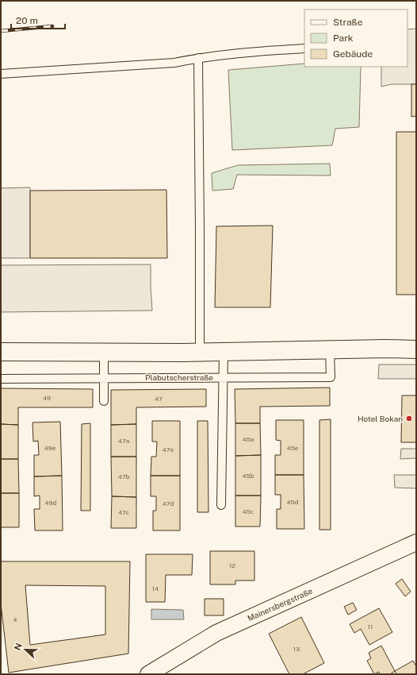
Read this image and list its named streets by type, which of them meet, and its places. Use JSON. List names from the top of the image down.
{
  "streets": {
    "street": ["Mainersbergstraße"],
    "lane": ["Plabutscherstraße"]
  },
  "places": ["Hotel Bokan"],
  "house_numbers": [
    "49",
    "47",
    "45a",
    "47a",
    "49e",
    "45e",
    "47e",
    "45b",
    "47b",
    "45d",
    "49d",
    "47d",
    "45c",
    "47c",
    "12",
    "14",
    "4",
    "11",
    "13"
  ],
  "legend": ["Straße", "Park", "Gebäude"],
  "scale_bar": "20 m",
  "north": "left"
}
